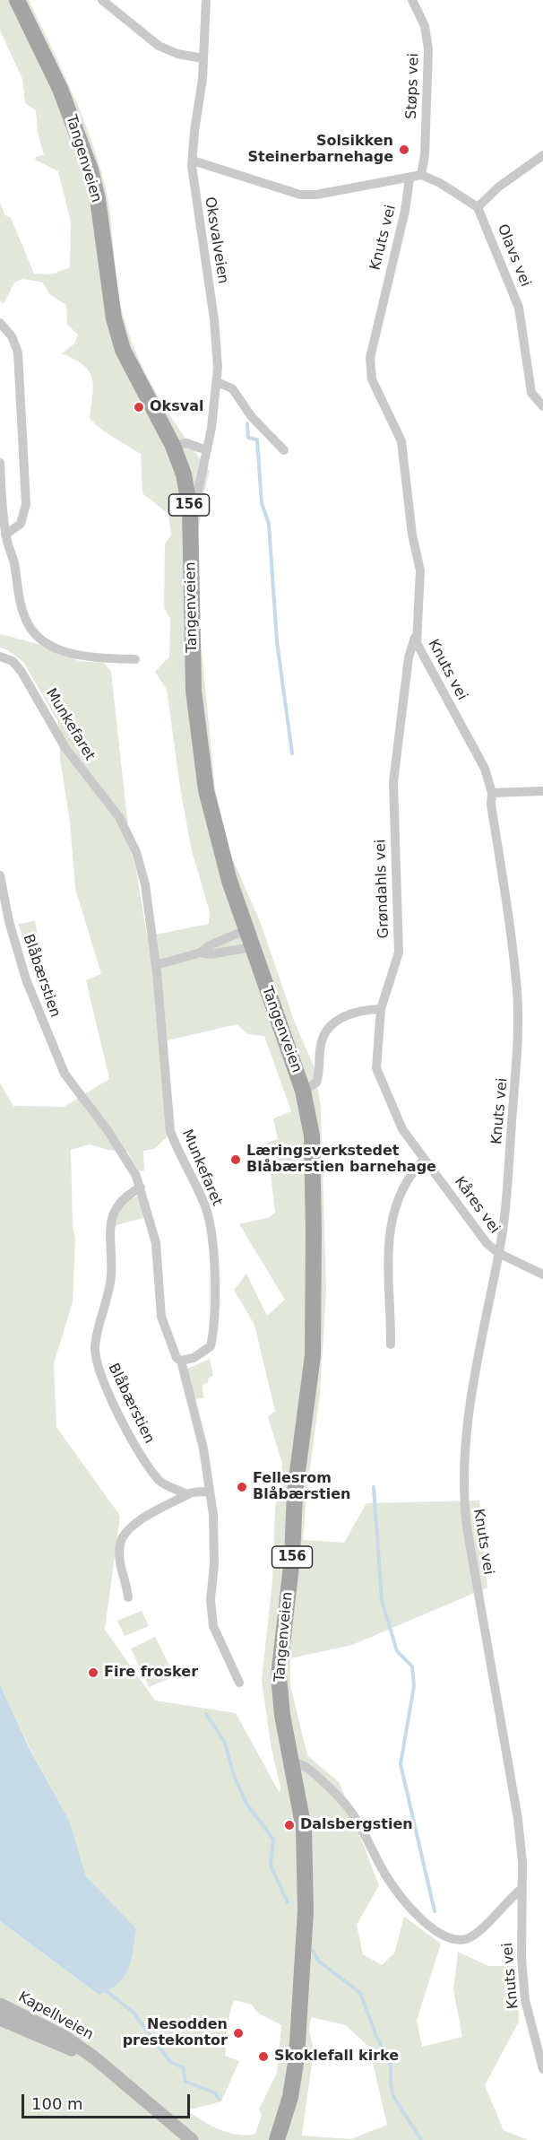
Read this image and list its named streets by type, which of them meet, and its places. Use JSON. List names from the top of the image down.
{
  "streets": {
    "main road": ["Tangenveien", "156", "Kapellveien"],
    "street": [
      "Støps vei",
      "Knuts vei",
      "Oksvalveien",
      "Olavs vei",
      "Munkefaret",
      "Grøndahls vei",
      "Blåbærstien",
      "Kåres vei"
    ]
  },
  "crossings": [
    ["Tangenveien", "Oksvalveien"],
    ["Knuts vei", "Grøndahls vei"],
    ["Knuts vei", "Kåres vei"],
    ["Munkefaret", "Blåbærstien"],
    ["Grøndahls vei", "Kåres vei"]
  ],
  "places": [
    "Solsikken Steinerbarnehage",
    "Oksval",
    "Læringsverkstedet Blåbærstien barnehage",
    "Fellesrom Blåbærstien",
    "Fire frosker",
    "Dalsbergstien",
    "Nesodden prestekontor",
    "Skoklefall kirke"
  ],
  "scale_bar": "100 m"
}
